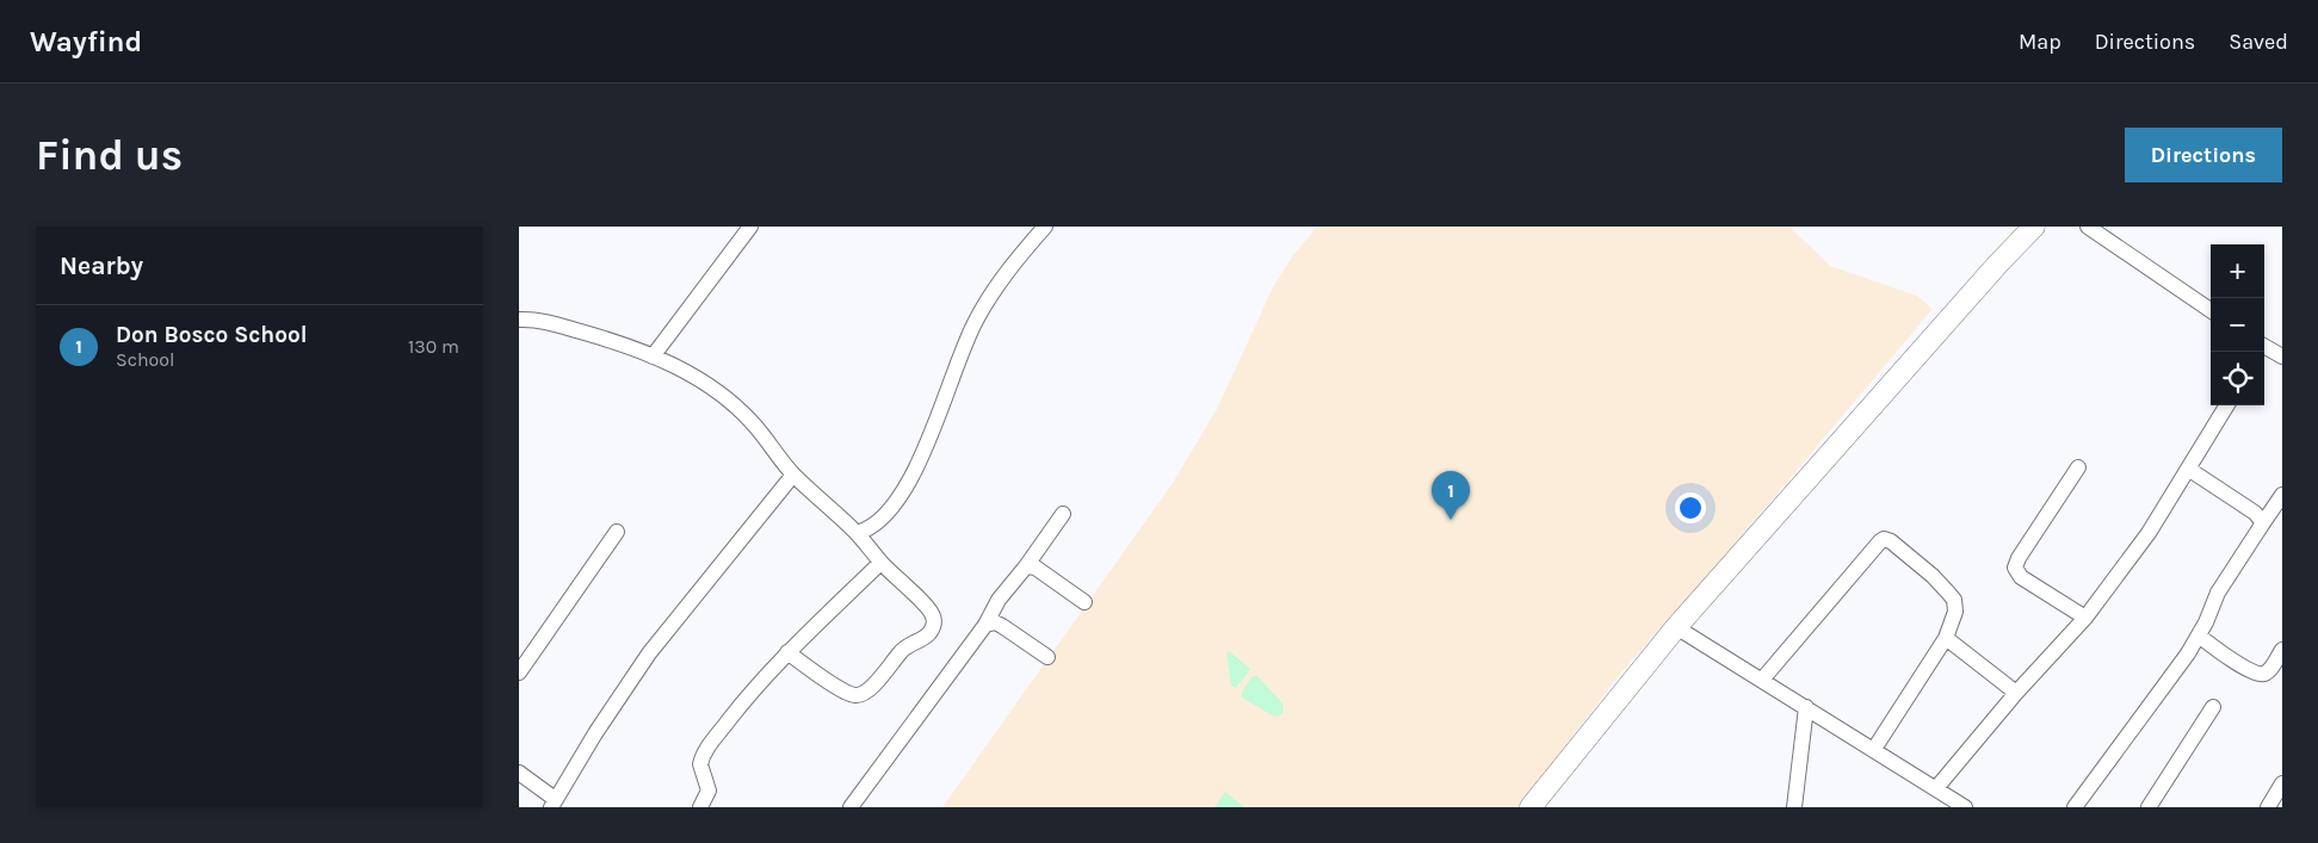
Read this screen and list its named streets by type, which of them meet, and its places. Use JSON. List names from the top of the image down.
{
  "page": {
    "header": "Wayfind",
    "nav": ["Map", "Directions", "Saved"],
    "buttons": "Directions",
    "title": "Find us",
    "heading": "Nearby",
    "map_buttons": ["+", "−"],
    "list": [
      {
        "mark": "1",
        "name": "Don Bosco School",
        "note": "School",
        "value": "130 m"
      }
    ],
    "pins": "1"
  }
}
